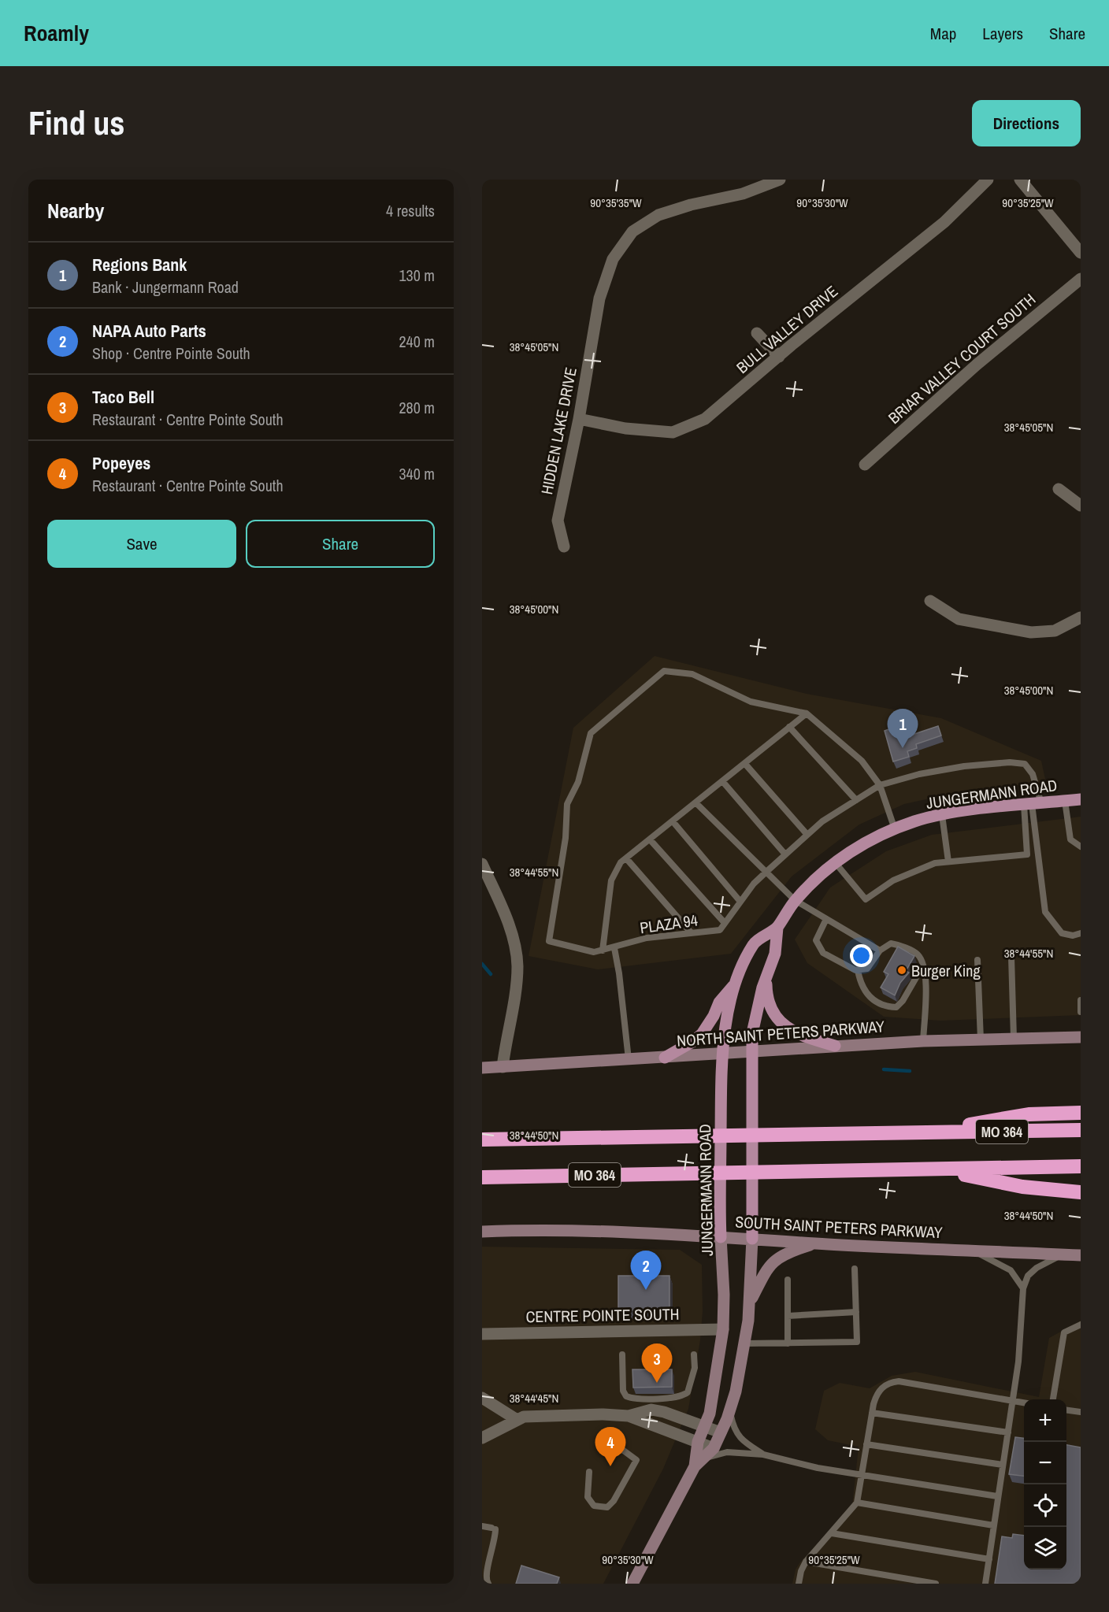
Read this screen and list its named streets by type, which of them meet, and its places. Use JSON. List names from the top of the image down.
{
  "streets": {
    "highway": ["MO 364"],
    "main road": ["JUNGERMANN ROAD", "NORTH SAINT PETERS PARKWAY", "SOUTH SAINT PETERS PARKWAY"],
    "street": [
      "BULL VALLEY DRIVE",
      "BRIAR VALLEY COURT SOUTH",
      "HIDDEN LAKE DRIVE",
      "CENTRE POINTE SOUTH"
    ],
    "lane": ["PLAZA 94"]
  },
  "crossings": [
    ["BULL VALLEY DRIVE", "HIDDEN LAKE DRIVE"],
    ["JUNGERMANN ROAD", "NORTH SAINT PETERS PARKWAY"],
    ["JUNGERMANN ROAD", "SOUTH SAINT PETERS PARKWAY"],
    ["JUNGERMANN ROAD", "CENTRE POINTE SOUTH"]
  ],
  "places": ["Burger King"],
  "page": {
    "header": "Roamly",
    "nav": ["Map", "Layers", "Share"],
    "buttons": [
      "Directions",
      ["Save", "Share"]
    ],
    "title": "Find us",
    "heading": ["Nearby", "4 results"],
    "list": [
      {
        "mark": "1",
        "name": "Regions Bank",
        "note": "Bank · Jungermann Road",
        "value": "130 m"
      },
      {
        "mark": "2",
        "name": "NAPA Auto Parts",
        "note": "Shop · Centre Pointe South",
        "value": "240 m"
      },
      {
        "mark": "3",
        "name": "Taco Bell",
        "note": "Restaurant · Centre Pointe South",
        "value": "280 m"
      },
      {
        "mark": "4",
        "name": "Popeyes",
        "note": "Restaurant · Centre Pointe South",
        "value": "340 m"
      }
    ],
    "pins": [
      "1",
      "2",
      "3",
      "4"
    ],
    "map_buttons": ["+", "−"]
  },
  "coordinates": [
    "90°35'35\"W",
    "90°35'30\"W",
    "90°35'25\"W",
    "38°45'05\"N",
    "38°45'00\"N",
    "38°44'55\"N",
    "38°44'50\"N",
    "38°44'45\"N"
  ]
}
